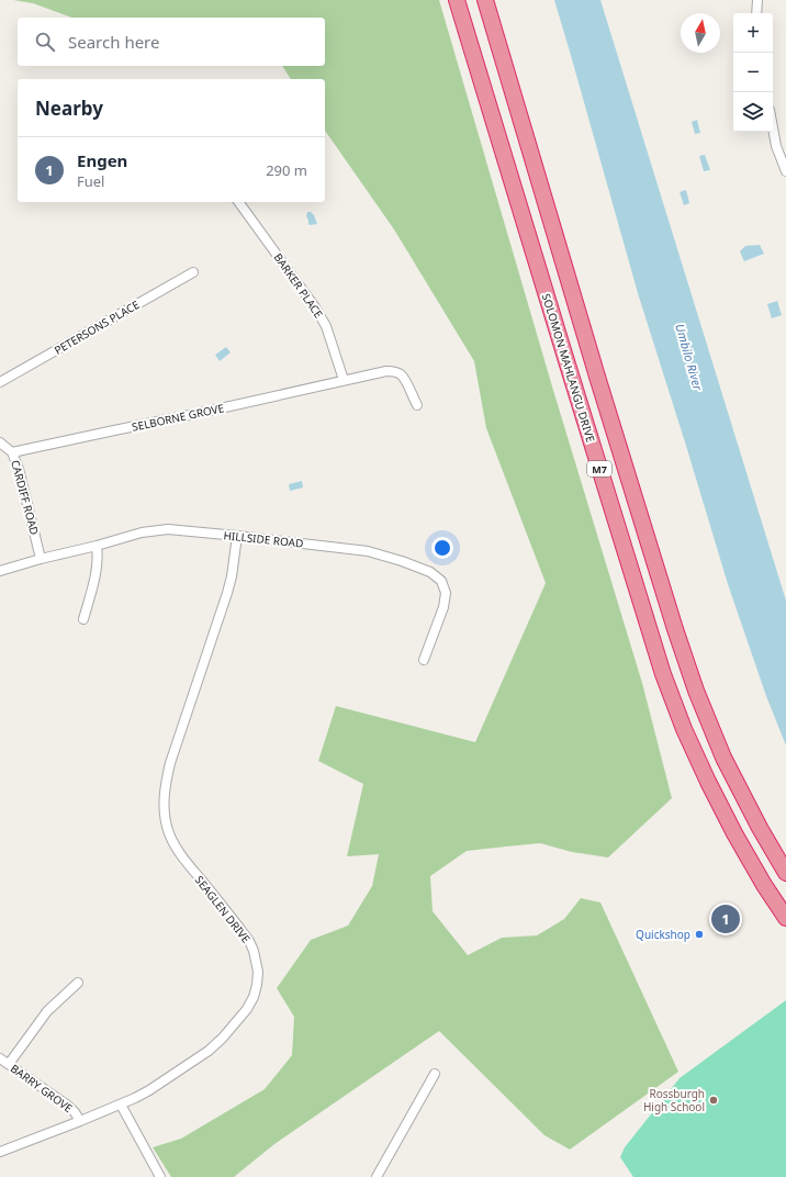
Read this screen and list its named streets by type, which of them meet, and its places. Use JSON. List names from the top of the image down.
{
  "streets": {
    "highway": ["SOLOMON MAHLANGU DRIVE", "M7"],
    "street": [
      "BARKER PLACE",
      "PETERSONS PLACE",
      "SELBORNE GROVE",
      "CARDIFF ROAD",
      "HILLSIDE ROAD",
      "SEAGLEN DRIVE",
      "BARRY GROVE"
    ]
  },
  "crossings": [
    ["BARKER PLACE", "SELBORNE GROVE"],
    ["SELBORNE GROVE", "CARDIFF ROAD"],
    ["CARDIFF ROAD", "HILLSIDE ROAD"],
    ["HILLSIDE ROAD", "SEAGLEN DRIVE"],
    ["SEAGLEN DRIVE", "BARRY GROVE"]
  ],
  "water": ["Umbilo River"],
  "places": ["Quickshop", "Rossburgh High School"],
  "north": "top",
  "page": {
    "map_buttons": ["+", "−"],
    "search": "Search here",
    "heading": "Nearby",
    "list": [
      {
        "mark": "1",
        "name": "Engen",
        "note": "Fuel",
        "value": "290 m"
      }
    ],
    "pins": "1"
  }
}
